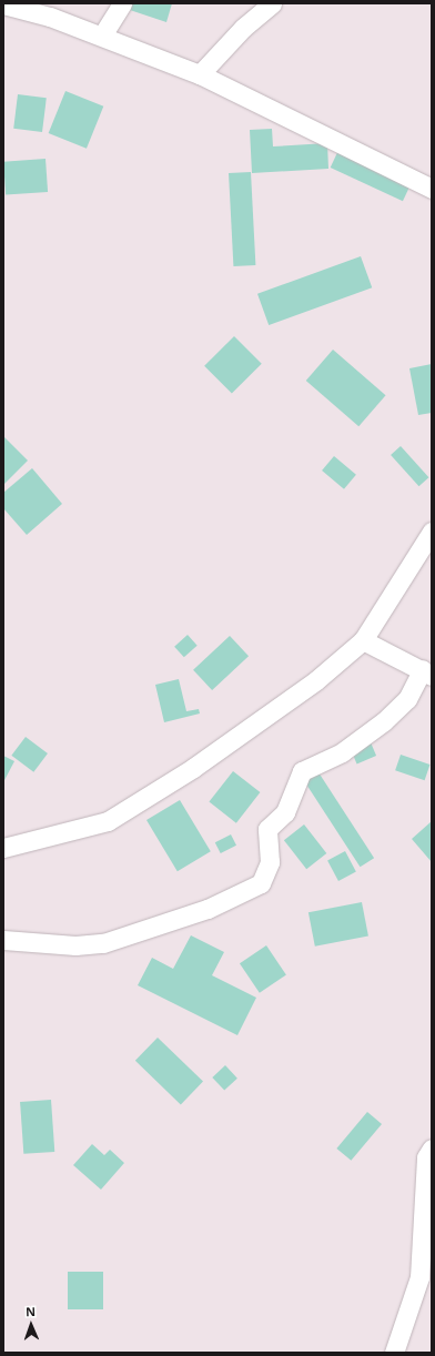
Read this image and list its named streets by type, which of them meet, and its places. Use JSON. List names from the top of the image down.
{
  "north": "top"
}
